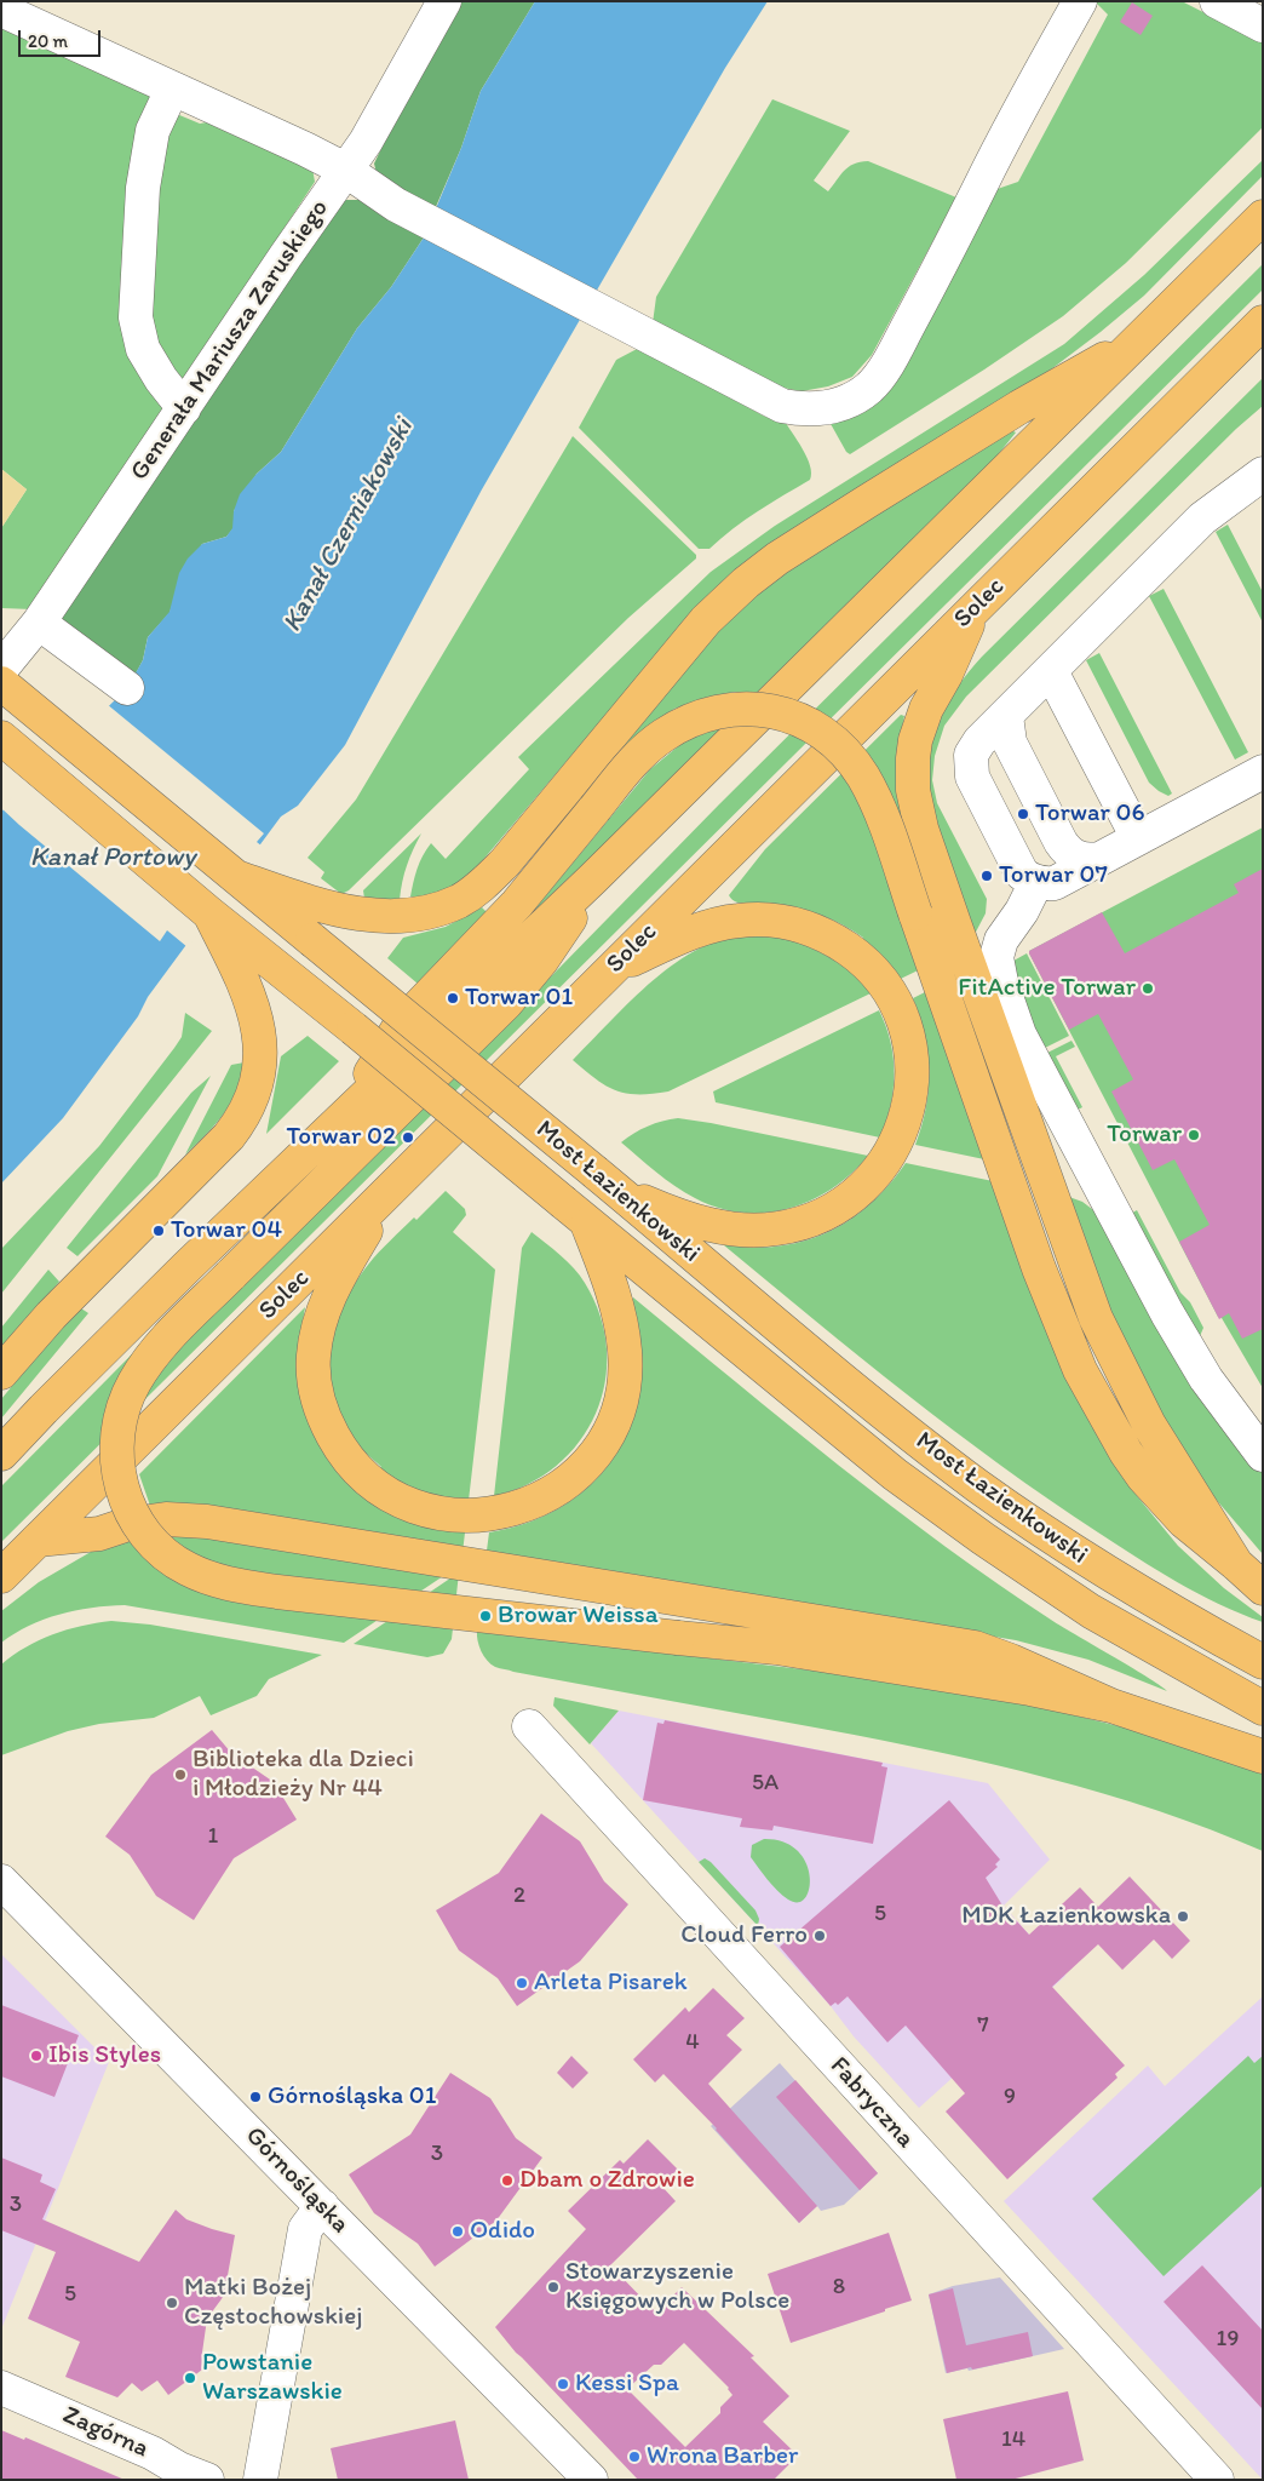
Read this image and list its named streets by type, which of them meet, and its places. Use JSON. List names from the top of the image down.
{
  "streets": {
    "main road": ["Solec", "Most Łazienkowski"],
    "street": [
      "Generała Mariusza Zaruskiego",
      "Fabryczna",
      "Górnośląska",
      "Zagórna"
    ]
  },
  "water": ["Kanał Czerniakowski", "Kanał Portowy"],
  "places": [
    "Torwar 06",
    "Torwar 07",
    "FitActive Torwar",
    "Torwar 01",
    "Torwar",
    "Torwar 02",
    "Torwar 04",
    "Browar Weissa",
    "Biblioteka dla Dzieci i Młodzieży Nr 44",
    "MDK Łazienkowska",
    "Cloud Ferro",
    "Arleta Pisarek",
    "Ibis Styles",
    "Górnośląska 01",
    "Dbam o Zdrowie",
    "Odido",
    "Stowarzyszenie Księgowych w Polsce",
    "Matki Bożej Częstochowskiej",
    "Powstanie Warszawskie",
    "Kessi Spa",
    "Wrona Barber"
  ],
  "house_numbers": [
    "5A",
    "1",
    "2",
    "5",
    "7",
    "4",
    "9",
    "3",
    "3",
    "8",
    "5",
    "19",
    "14"
  ],
  "scale_bar": "20 m"
}
